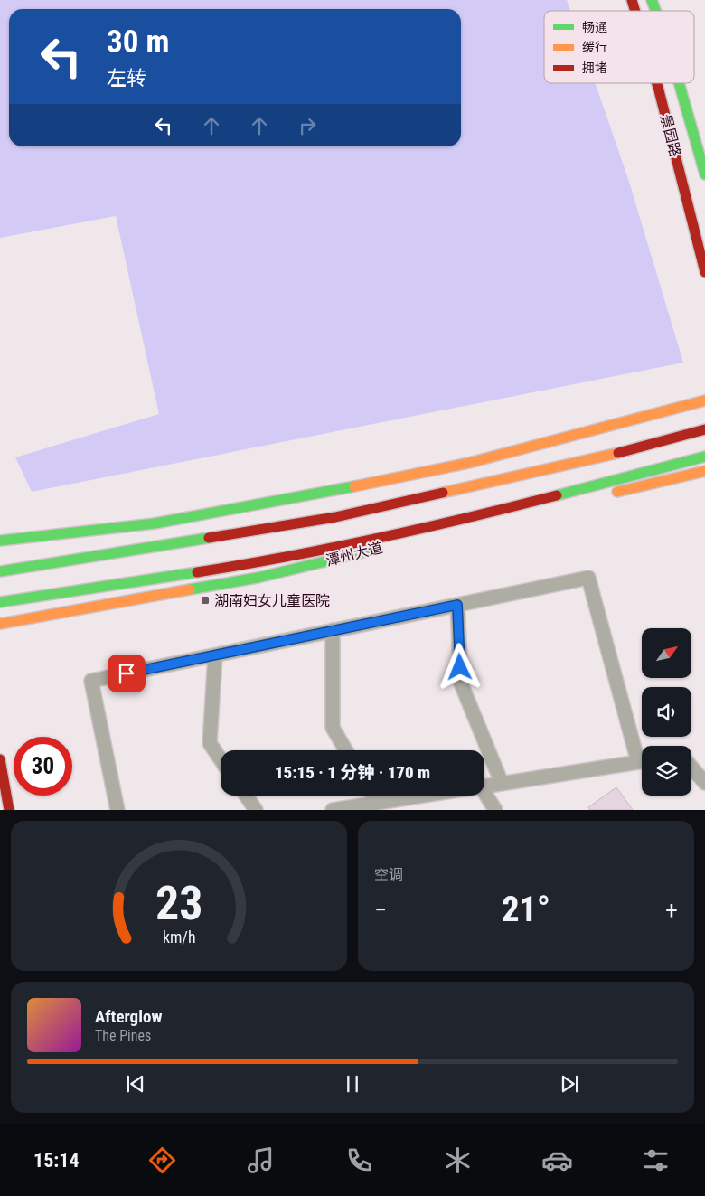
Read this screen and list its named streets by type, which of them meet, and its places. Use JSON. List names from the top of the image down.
{
  "streets": {
    "main road": ["景园路", "潭州大道"]
  },
  "places": {
    "transit": ["湖南妇女儿童医院"]
  },
  "legend": ["畅通", "缓行", "拥堵"],
  "north": "top right",
  "page": {
    "turn": ["30 m", "左转"],
    "limit": "30",
    "trip": "15:15 · 1 分钟 · 170 m",
    "tile": "空调",
    "heat": ["−", "21°", "+"],
    "song": ["Afterglow", "The Pines"],
    "tabs": "15:14",
    "gauge": ["23", "km/h"]
  }
}
